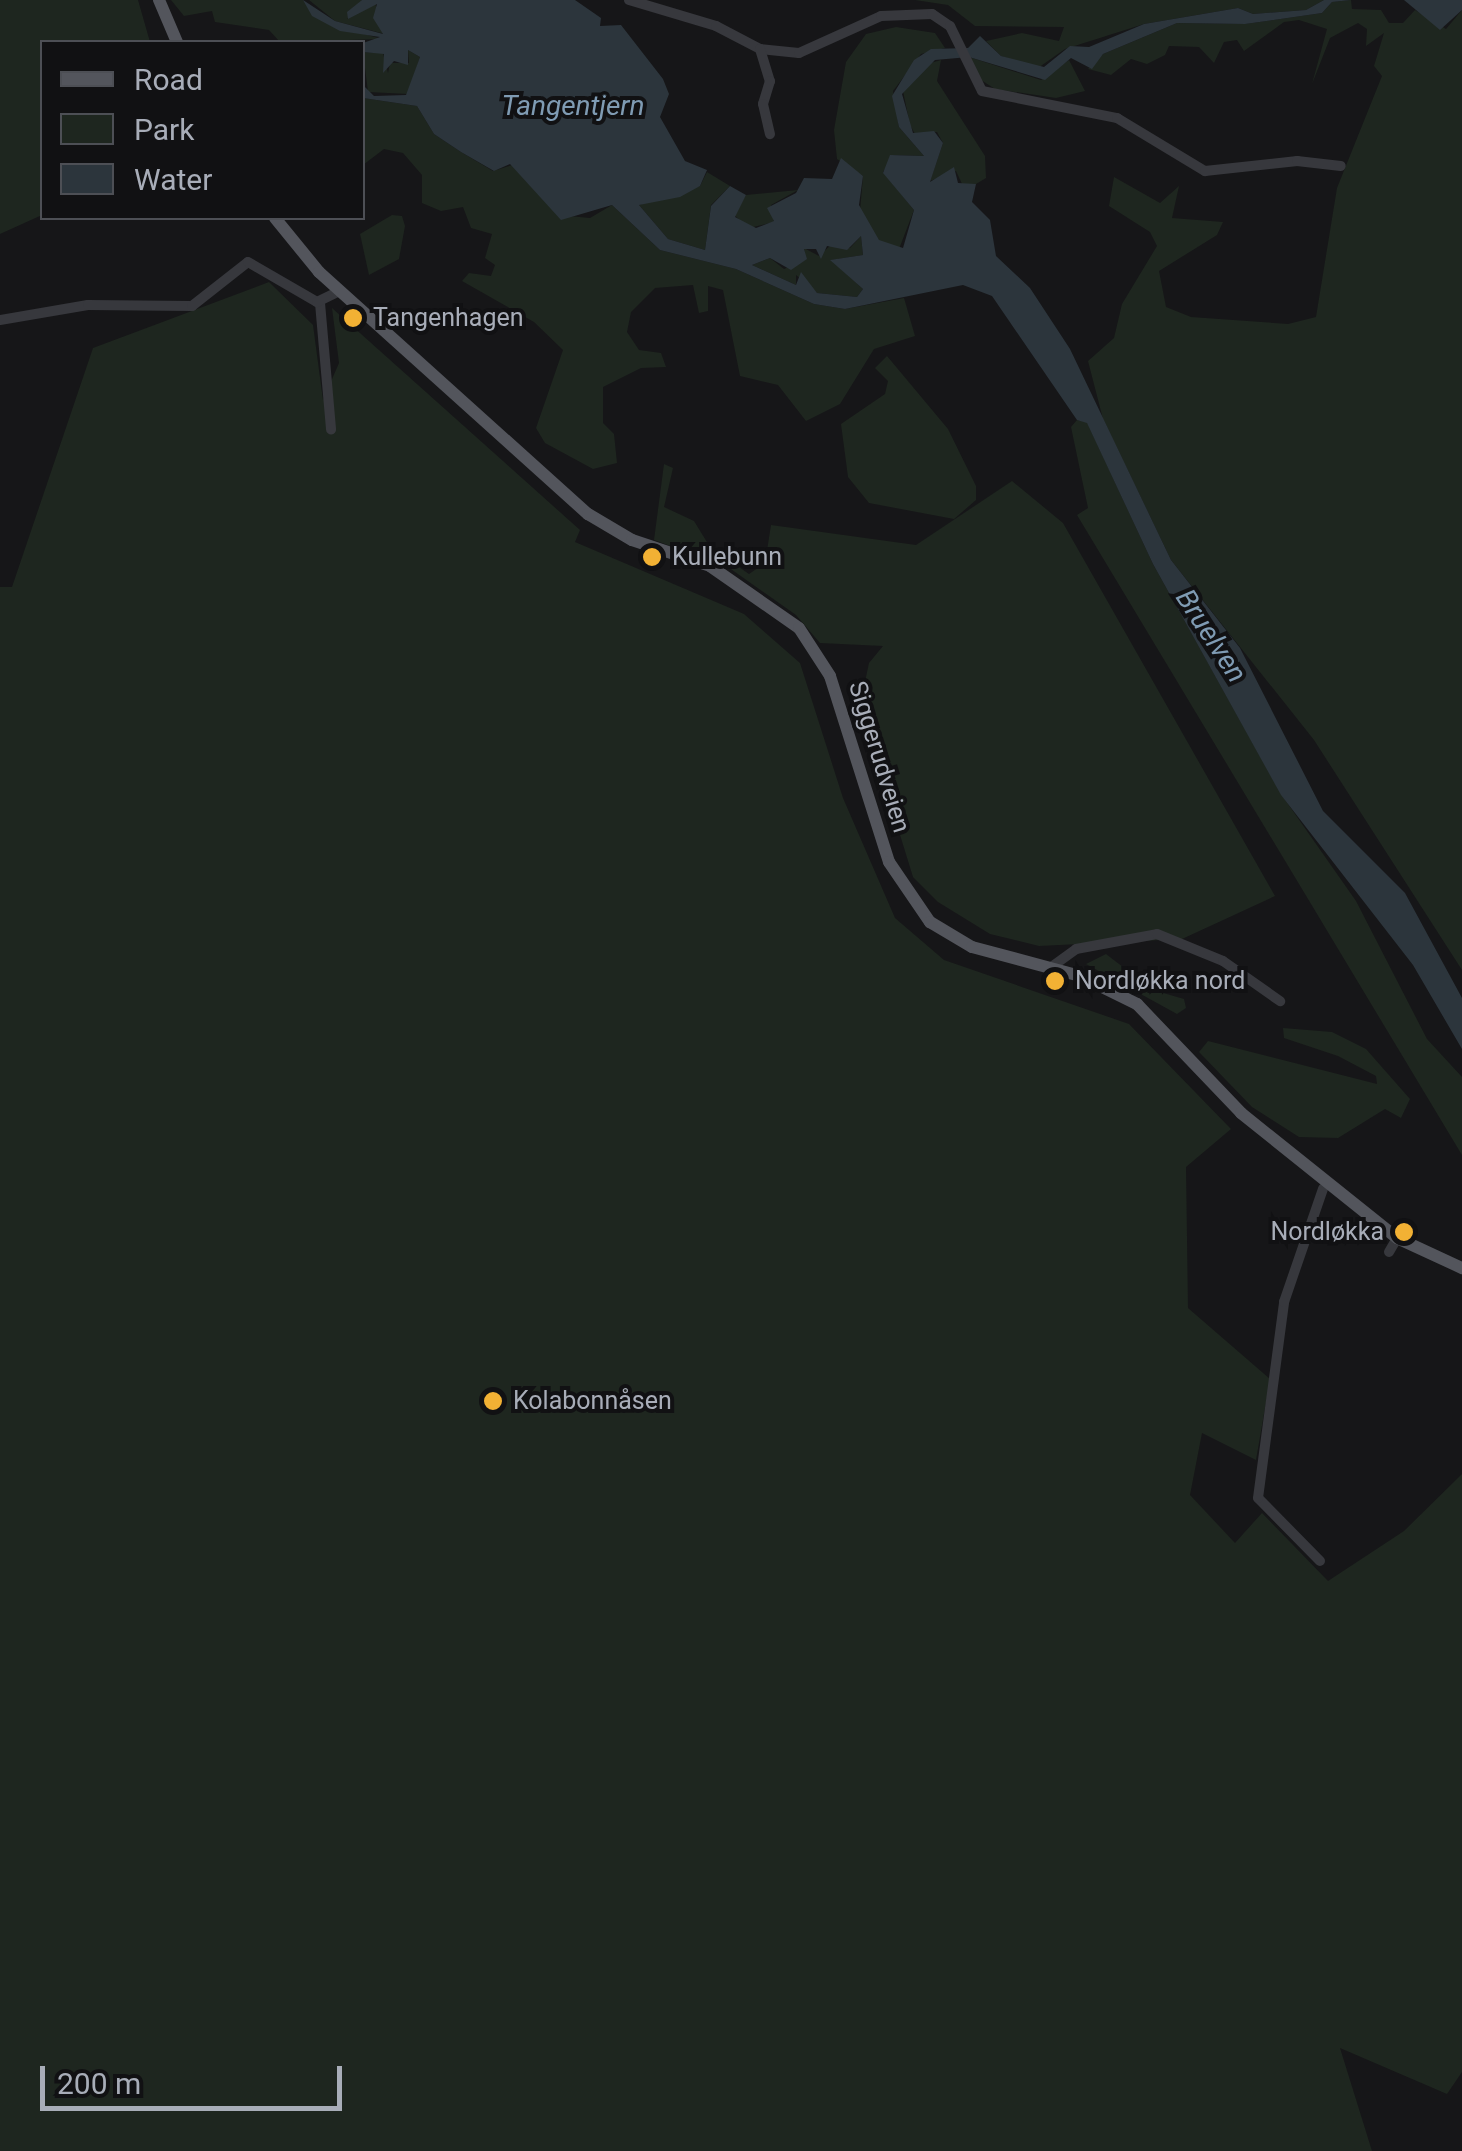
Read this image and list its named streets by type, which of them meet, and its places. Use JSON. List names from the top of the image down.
{
  "streets": {
    "main road": ["Siggerudveien"]
  },
  "water": ["Tangentjern", "Bruelven"],
  "places": [
    "Tangenhagen",
    "Kullebunn",
    "Nordløkka nord",
    "Nordløkka",
    "Kolabonnåsen"
  ],
  "legend": ["Road", "Park", "Water"],
  "scale_bar": "200 m"
}
